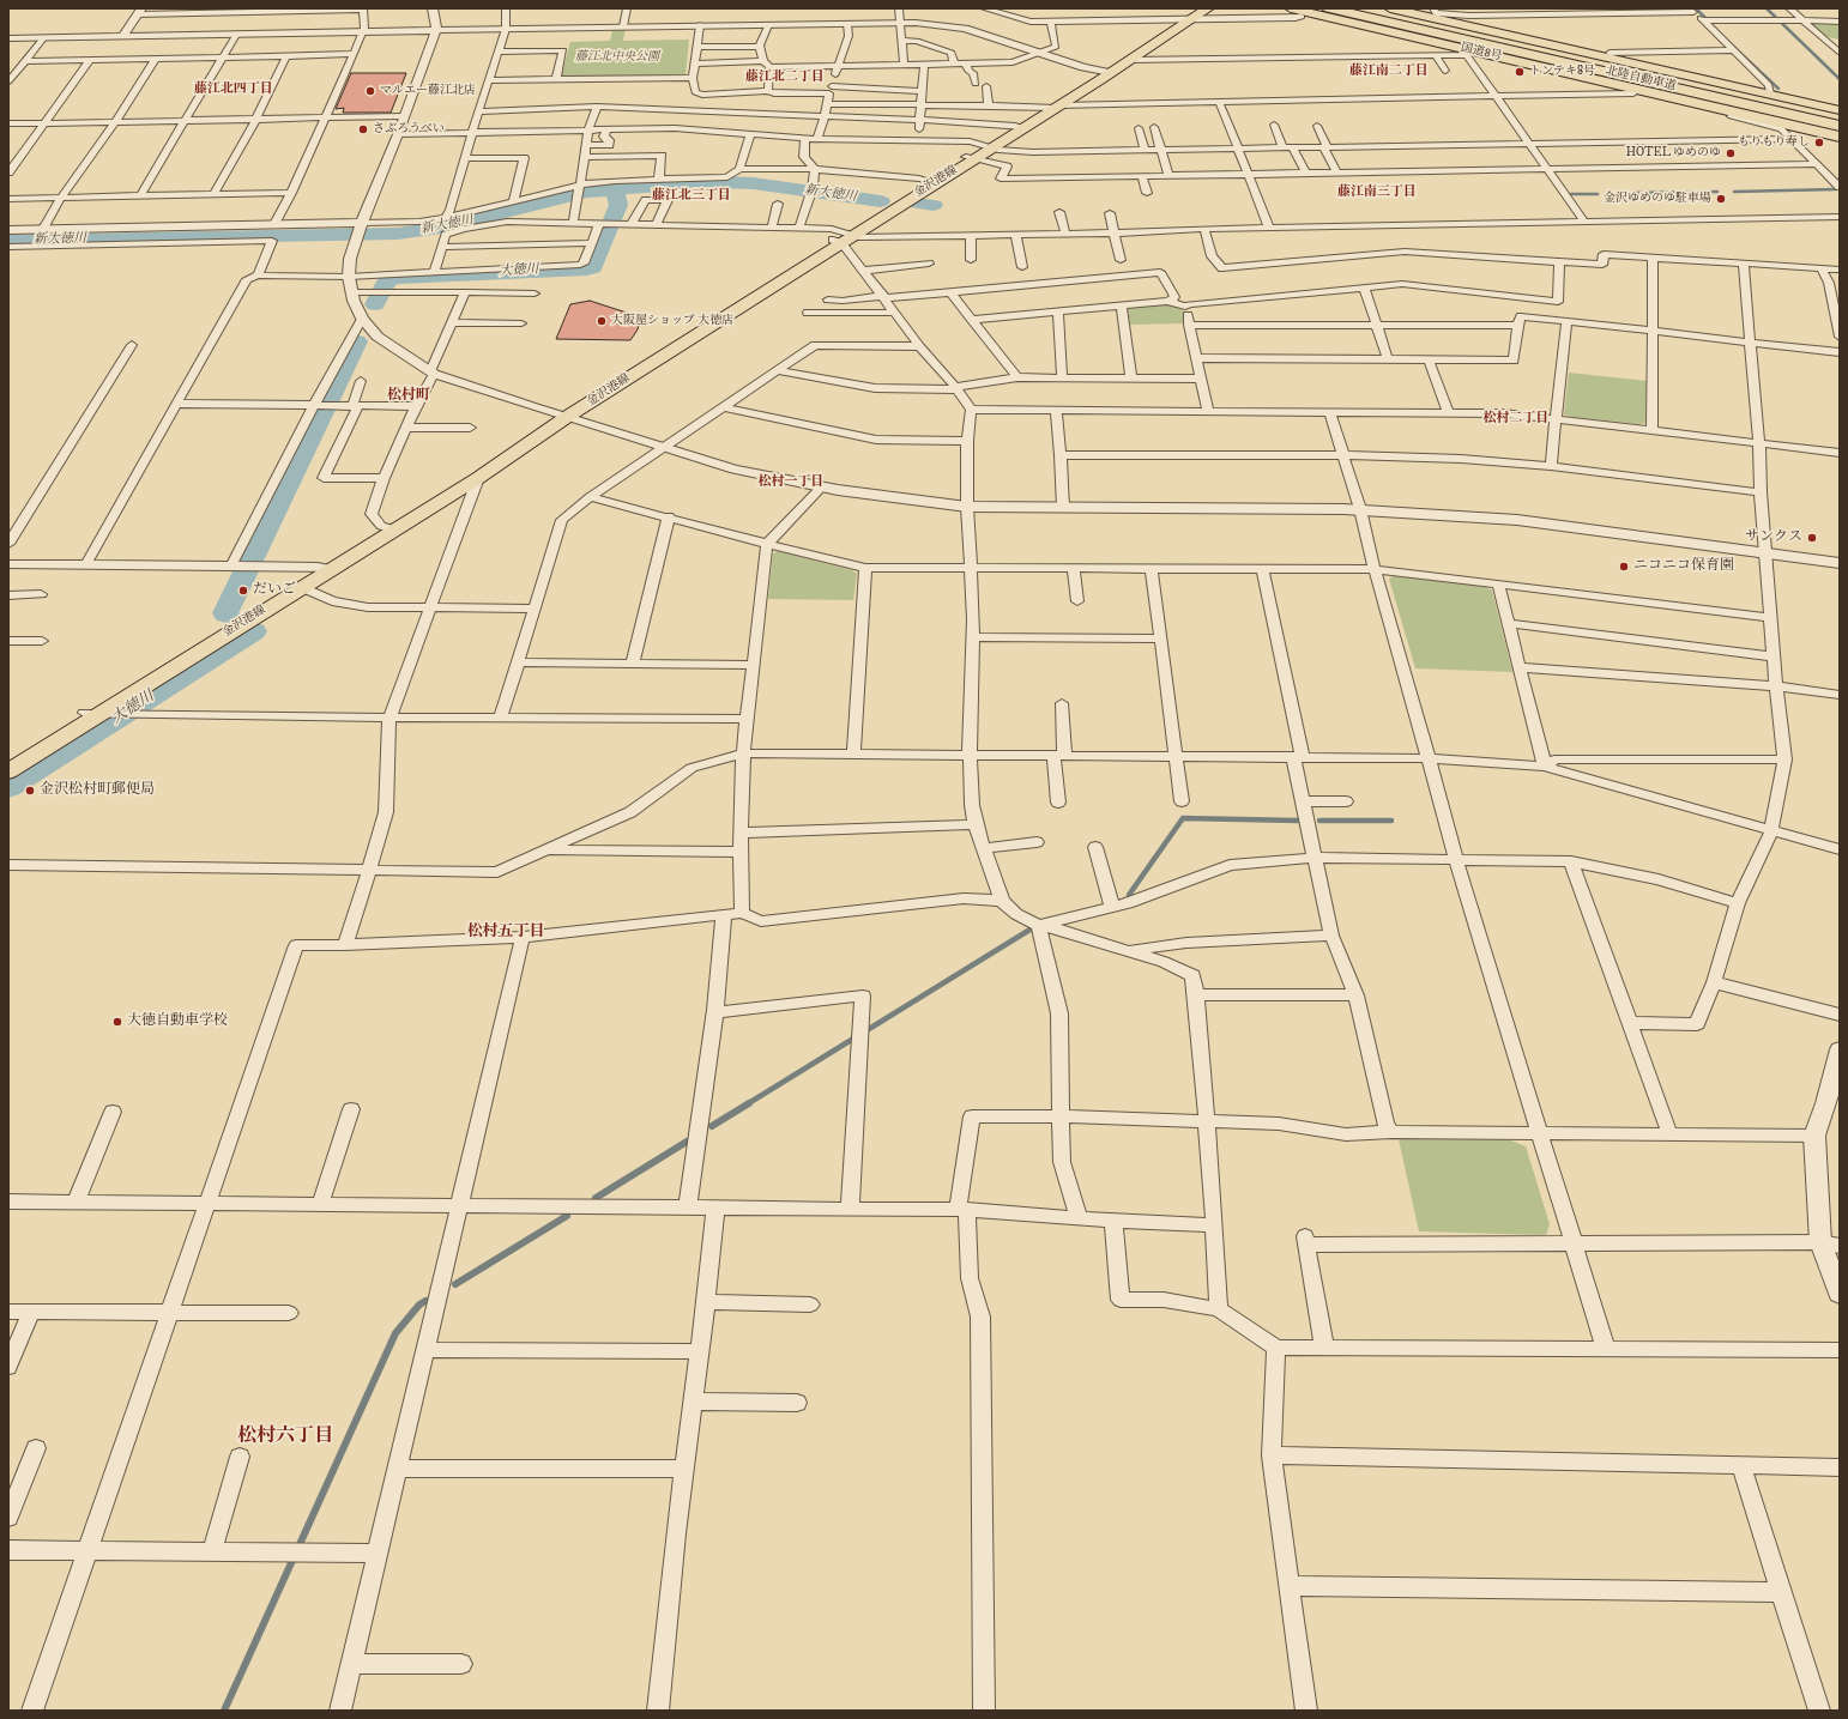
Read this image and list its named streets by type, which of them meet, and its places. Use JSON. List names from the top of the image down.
{
  "streets": {
    "highway": ["国道8号", "北陸自動車道"],
    "main road": ["金沢港線"]
  },
  "crossings": [
    ["国道8号", "北陸自動車道"]
  ],
  "districts": [
    "藤江南二丁目",
    "藤江北二丁目",
    "藤江北四丁目",
    "藤江南三丁目",
    "藤江北三丁目",
    "松村町",
    "松村二丁目",
    "松村一丁目",
    "松村五丁目",
    "松村六丁目"
  ],
  "water": ["新大徳川", "大徳川"],
  "parks": ["藤江北中央公園"],
  "places": [
    "トンテキ8号",
    "マルエー藤江北店",
    "さぶろうべい",
    "もりもり寿し",
    "HOTEL ゆめのゆ",
    "金沢ゆめのゆ駐車場",
    "大阪屋ショップ 大徳店",
    "サンクス",
    "ニコニコ保育園",
    "だいご",
    "金沢松村町郵便局",
    "大徳自動車学校"
  ]
}
